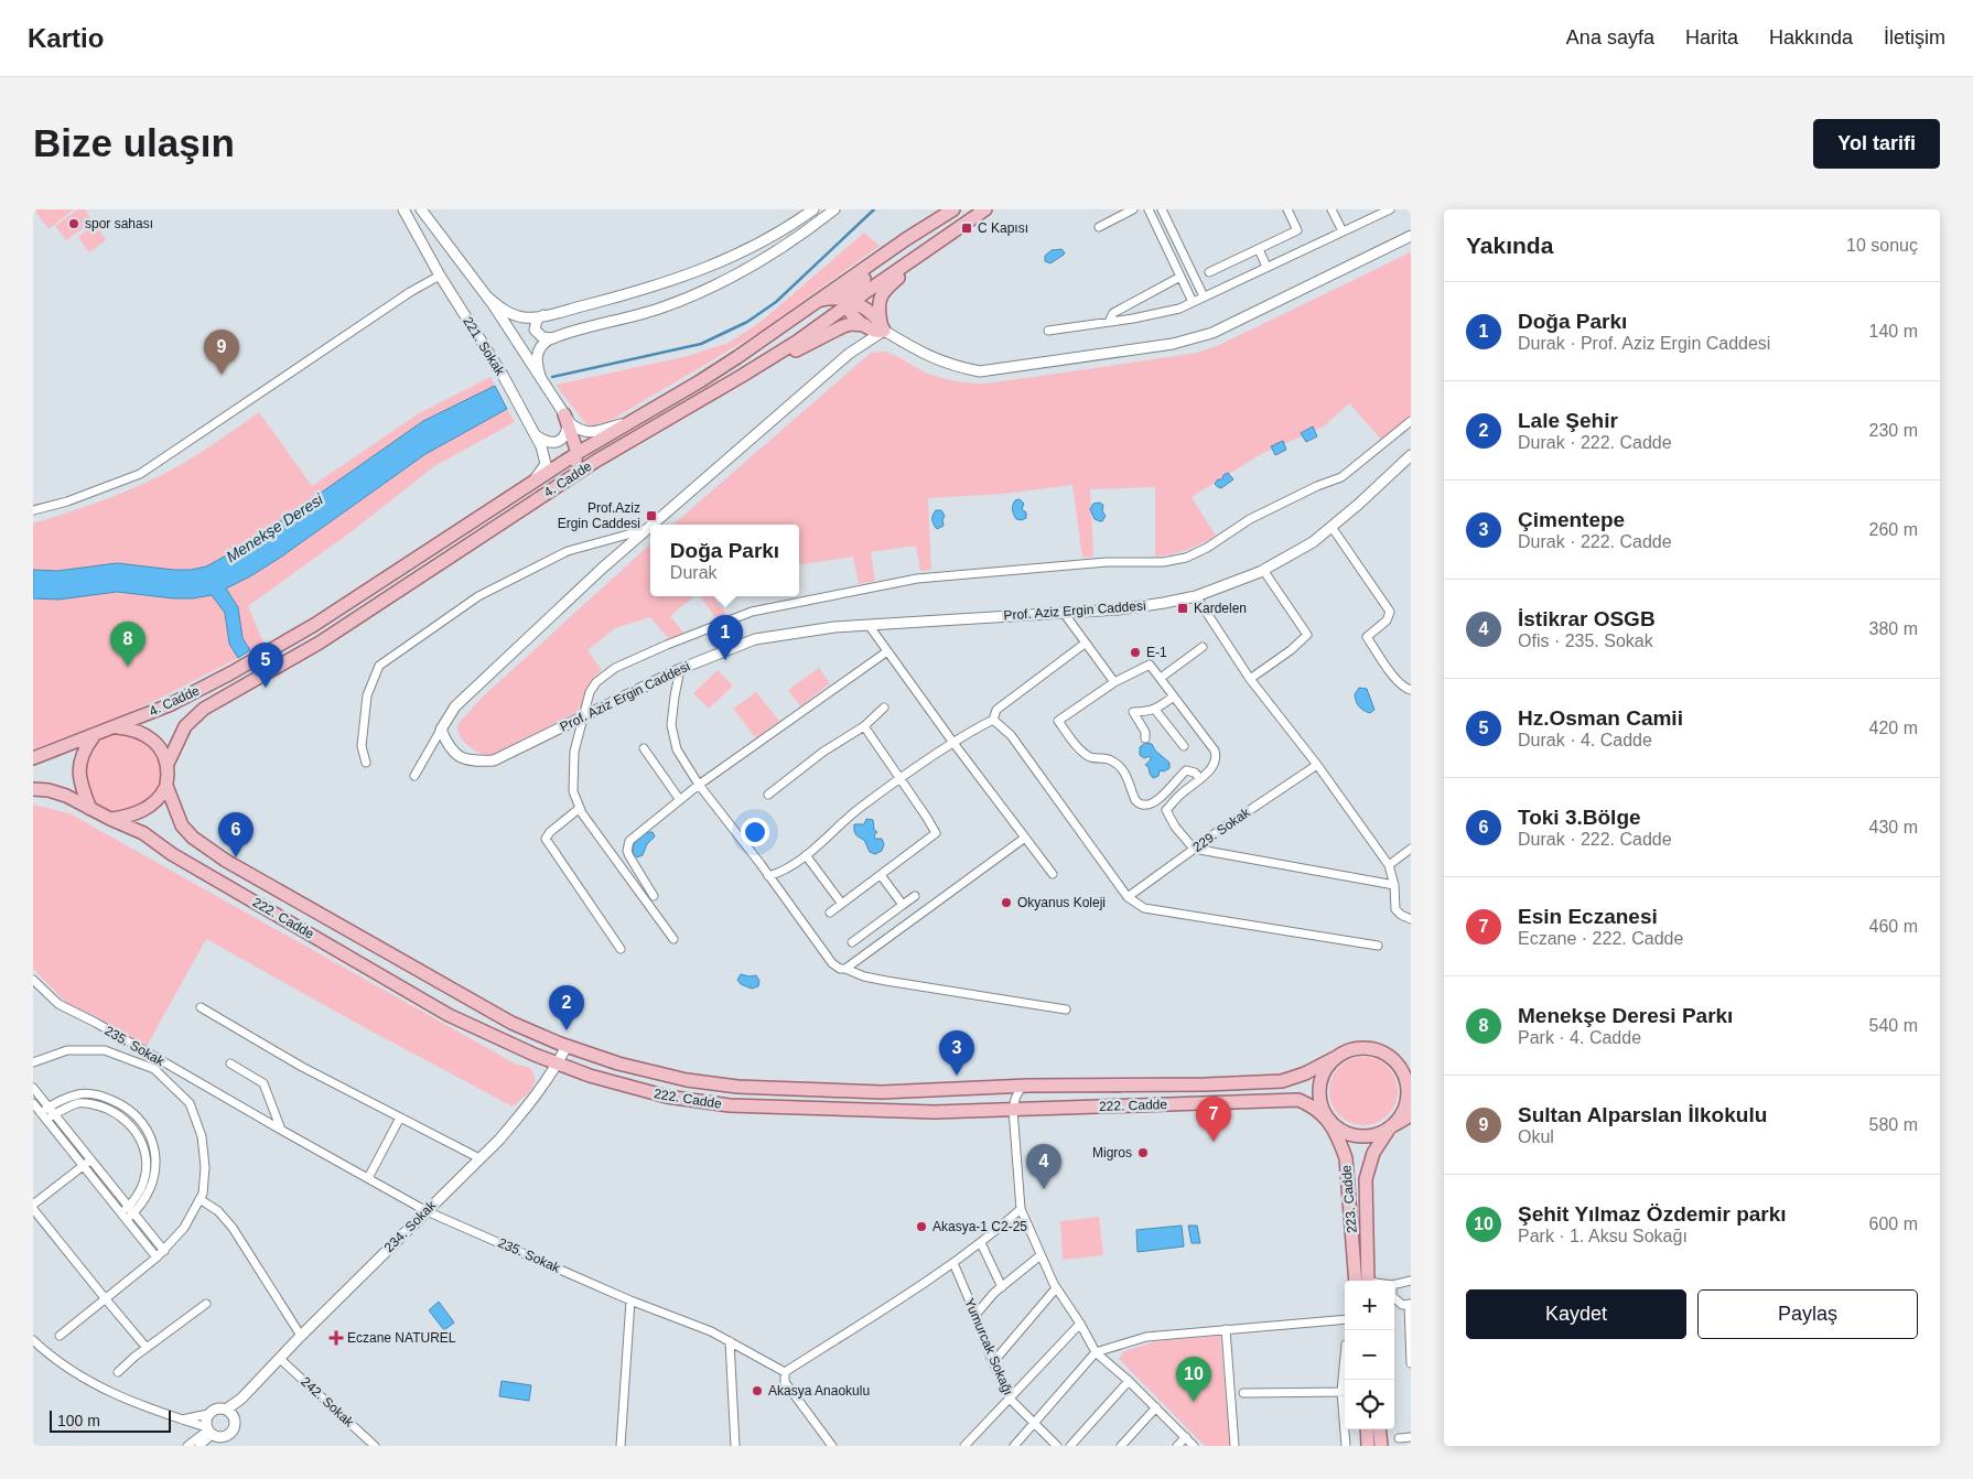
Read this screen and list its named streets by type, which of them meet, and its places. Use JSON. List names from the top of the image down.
{
  "streets": {
    "main road": ["4. Cadde", "222. Cadde", "223. Cadde"],
    "street": [
      "221. Sokak",
      "Prof. Aziz Ergin Caddesi",
      "229. Sokak",
      "235. Sokak",
      "234. Sokak",
      "Yumurcak Sokağı",
      "242. Sokak"
    ]
  },
  "crossings": [
    ["221. Sokak", "4. Cadde"],
    ["4. Cadde", "222. Cadde"],
    ["222. Cadde", "223. Cadde"],
    ["222. Cadde", "234. Sokak"],
    ["235. Sokak", "234. Sokak"],
    ["234. Sokak", "242. Sokak"]
  ],
  "water": ["Menekşe Deresi"],
  "places": {
    "other": [
      "spor sahası",
      "E-1",
      "Okyanus Koleji",
      "Migros",
      "Akasya-1 C2-25",
      "Akasya Anaokulu"
    ],
    "transit": ["C Kapısı", "Prof.Aziz Ergin Caddesi", "Kardelen"],
    "health": ["Eczane NATUREL"]
  },
  "scale_bar": "100 m",
  "page": {
    "header": "Kartio",
    "nav": [
      "Ana sayfa",
      "Harita",
      "Hakkında",
      "İletişim"
    ],
    "buttons": [
      "Yol tarifi",
      ["Kaydet", "Paylaş"]
    ],
    "title": "Bize ulaşın",
    "heading": ["Yakında", "10 sonuç"],
    "list": [
      {
        "mark": "1",
        "name": "Doğa Parkı",
        "note": "Durak · Prof. Aziz Ergin Caddesi",
        "value": "140 m"
      },
      {
        "mark": "2",
        "name": "Lale Şehir",
        "note": "Durak · 222. Cadde",
        "value": "230 m"
      },
      {
        "mark": "3",
        "name": "Çimentepe",
        "note": "Durak · 222. Cadde",
        "value": "260 m"
      },
      {
        "mark": "4",
        "name": "İstikrar OSGB",
        "note": "Ofis · 235. Sokak",
        "value": "380 m"
      },
      {
        "mark": "5",
        "name": "Hz.Osman Camii",
        "note": "Durak · 4. Cadde",
        "value": "420 m"
      },
      {
        "mark": "6",
        "name": "Toki 3.Bölge",
        "note": "Durak · 222. Cadde",
        "value": "430 m"
      },
      {
        "mark": "7",
        "name": "Esin Eczanesi",
        "note": "Eczane · 222. Cadde",
        "value": "460 m"
      },
      {
        "mark": "8",
        "name": "Menekşe Deresi Parkı",
        "note": "Park · 4. Cadde",
        "value": "540 m"
      },
      {
        "mark": "9",
        "name": "Sultan Alparslan İlkokulu",
        "note": "Okul",
        "value": "580 m"
      },
      {
        "mark": "10",
        "name": "Şehit Yılmaz Özdemir parkı",
        "note": "Park · 1. Aksu Sokağı",
        "value": "600 m"
      }
    ],
    "pins": [
      "9",
      "1",
      "8",
      "5",
      "6",
      "2",
      "3",
      "7",
      "4",
      "10"
    ],
    "popup": ["Doğa Parkı", "Durak"],
    "map_buttons": ["+", "−"],
    "scale": "100 m"
  }
}
